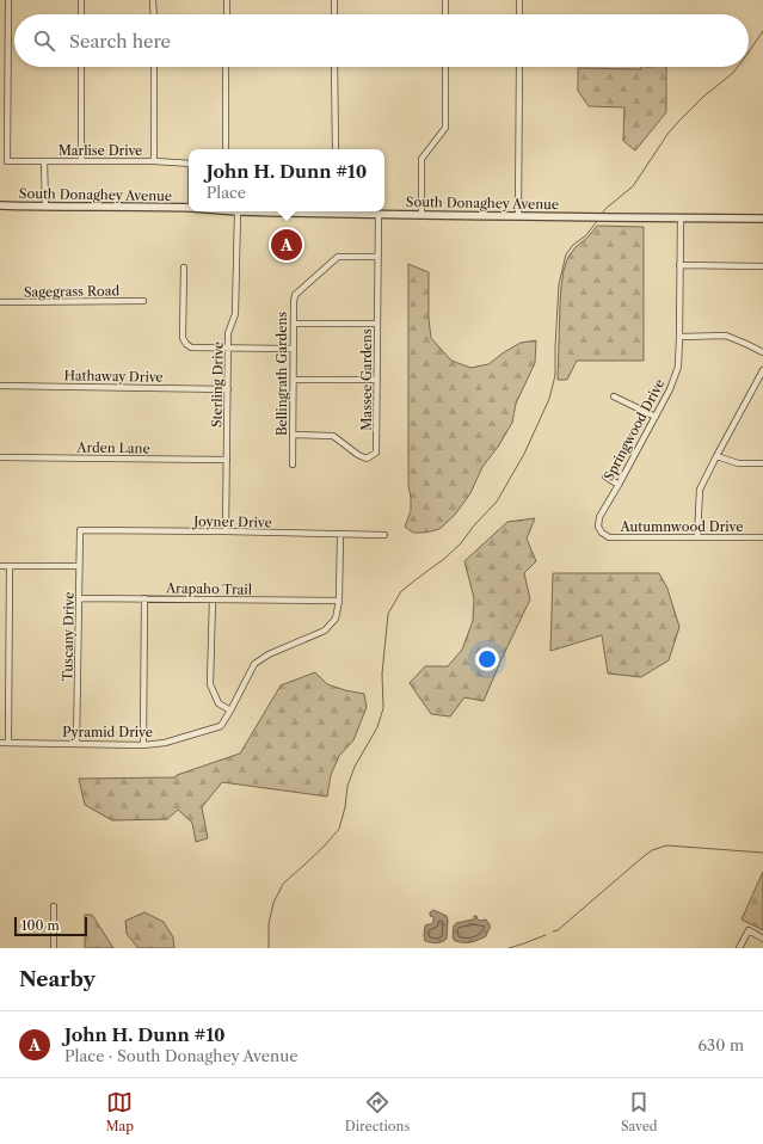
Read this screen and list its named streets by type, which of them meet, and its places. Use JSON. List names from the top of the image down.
{
  "streets": {
    "street": [
      "Marlise Drive",
      "South Donaghey Avenue",
      "Sagegrass Road",
      "Bellingrath Gardens",
      "Hathaway Drive",
      "Massee Gardens",
      "Sterling Drive",
      "Springwood Drive",
      "Arden Lane",
      "Joyner Drive",
      "Autumnwood Drive",
      "Arapaho Trail",
      "Tuscany Drive",
      "Pyramid Drive"
    ]
  },
  "crossings": [
    ["South Donaghey Avenue", "Massee Gardens"],
    ["South Donaghey Avenue", "Springwood Drive"],
    ["Bellingrath Gardens", "Massee Gardens"],
    ["Hathaway Drive", "Sterling Drive"],
    ["Sterling Drive", "Arden Lane"],
    ["Sterling Drive", "Joyner Drive"],
    ["Springwood Drive", "Autumnwood Drive"],
    ["Joyner Drive", "Tuscany Drive"],
    ["Joyner Drive", "Pyramid Drive"],
    ["Arapaho Trail", "Tuscany Drive"],
    ["Arapaho Trail", "Pyramid Drive"],
    ["Tuscany Drive", "Pyramid Drive"]
  ],
  "scale_bar": "100 m",
  "page": {
    "search": "Search here",
    "popup": ["John H. Dunn #10", "Place"],
    "pins": "A",
    "scale": "100 m",
    "heading": "Nearby",
    "list": [
      {
        "mark": "A",
        "name": "John H. Dunn #10",
        "note": "Place · South Donaghey Avenue",
        "value": "630 m"
      }
    ],
    "nav": ["Map", "Directions", "Saved"]
  }
}
